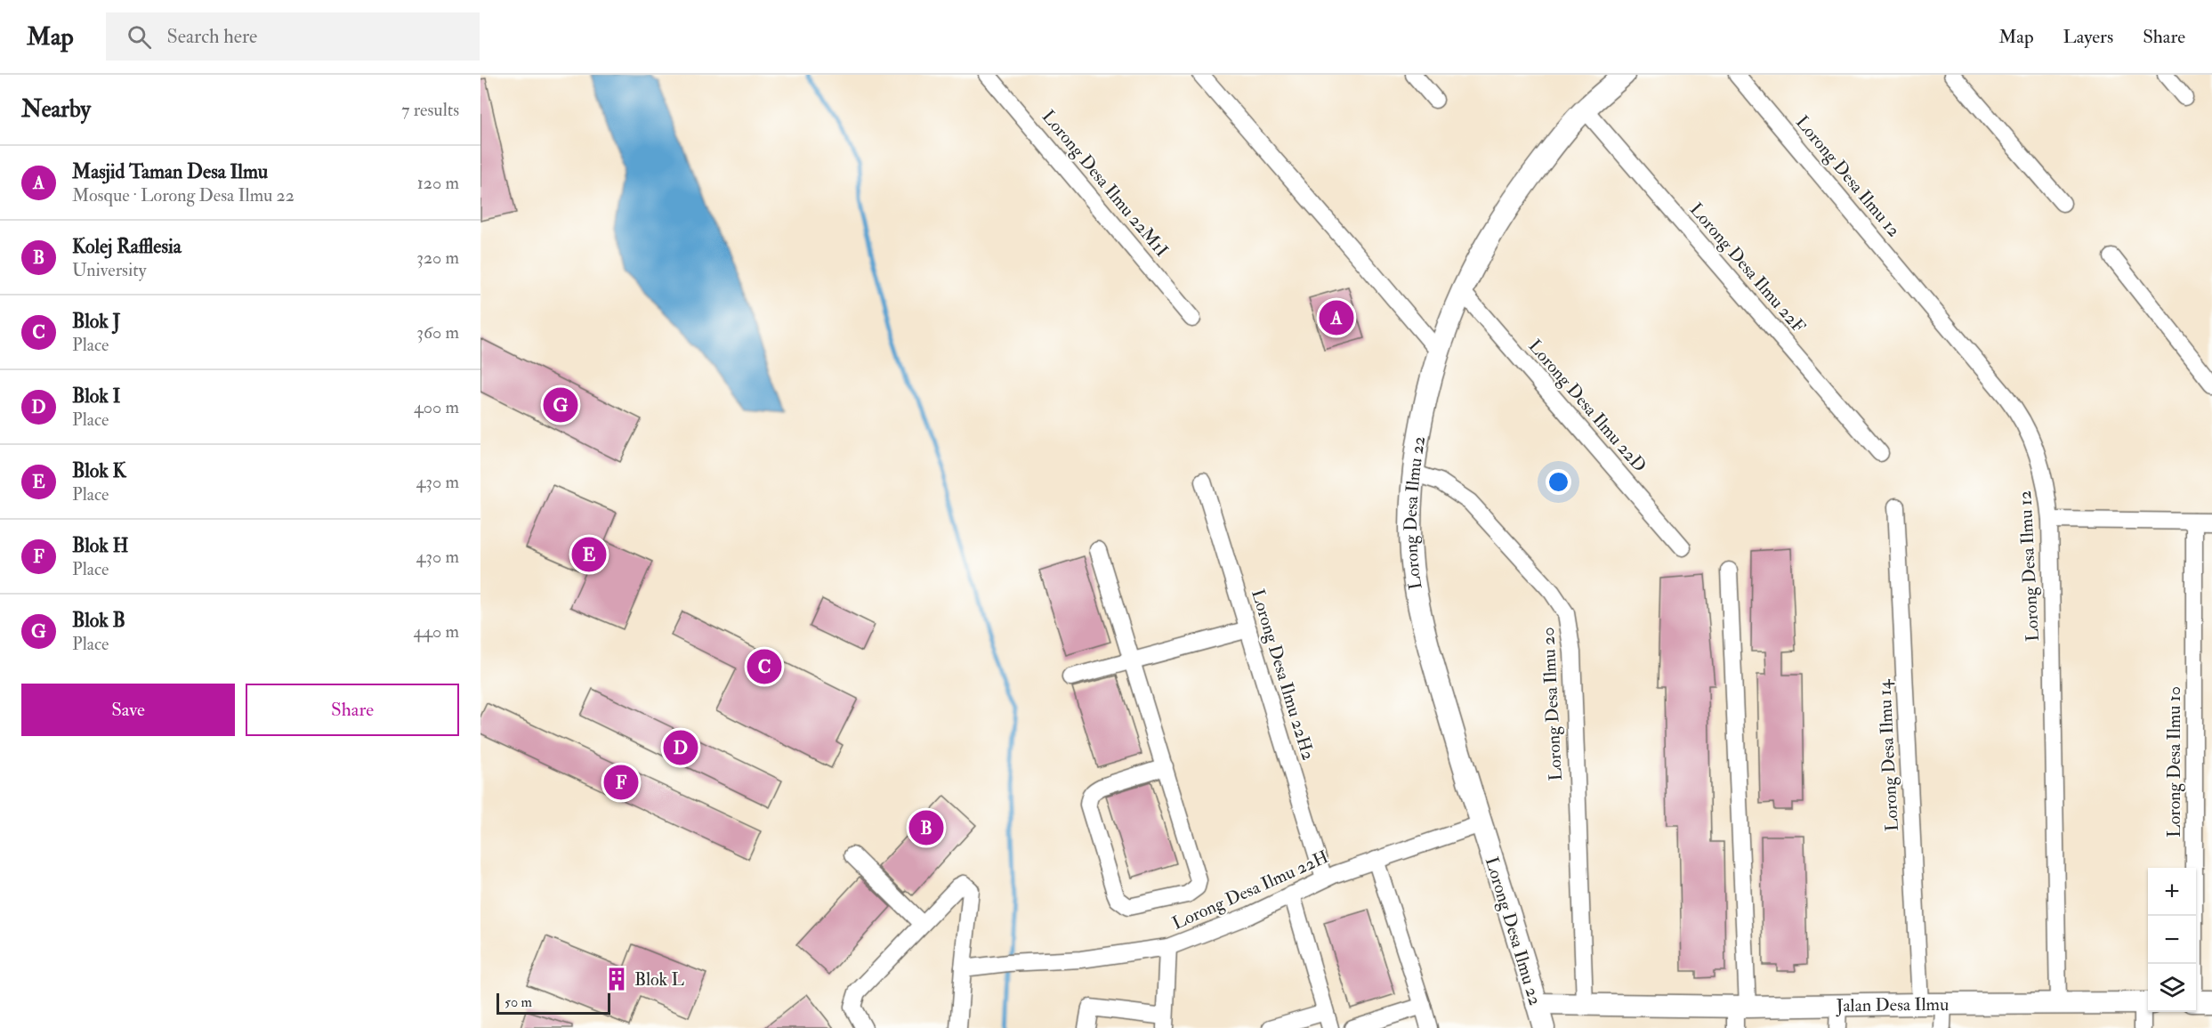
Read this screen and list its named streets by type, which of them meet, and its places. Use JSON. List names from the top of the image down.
{
  "streets": {
    "street": [
      "Lorong Desa Ilmu 12",
      "Lorong Desa Ilmu 22M1I",
      "Lorong Desa Ilmu 22F",
      "Lorong Desa Ilmu 22D",
      "Lorong Desa Ilmu 22",
      "Lorong Desa Ilmu 22H2",
      "Lorong Desa Ilmu 20",
      "Lorong Desa Ilmu 14",
      "Lorong Desa Ilmu 10",
      "Lorong Desa Ilmu 22H",
      "Jalan Desa Ilmu"
    ]
  },
  "crossings": [
    ["Lorong Desa Ilmu 12", "Jalan Desa Ilmu"],
    ["Lorong Desa Ilmu 22F", "Lorong Desa Ilmu 22"],
    ["Lorong Desa Ilmu 22D", "Lorong Desa Ilmu 22"],
    ["Lorong Desa Ilmu 22", "Lorong Desa Ilmu 20"],
    ["Lorong Desa Ilmu 22", "Lorong Desa Ilmu 22H"],
    ["Lorong Desa Ilmu 22", "Jalan Desa Ilmu"],
    ["Lorong Desa Ilmu 22H2", "Lorong Desa Ilmu 22H"],
    ["Lorong Desa Ilmu 20", "Jalan Desa Ilmu"],
    ["Lorong Desa Ilmu 14", "Jalan Desa Ilmu"]
  ],
  "places": {
    "building": ["Blok L"]
  },
  "scale_bar": "50 m",
  "page": {
    "header": "Map",
    "search": "Search here",
    "nav": ["Map", "Layers", "Share"],
    "heading": ["Nearby", "7 results"],
    "list": [
      {
        "mark": "A",
        "name": "Masjid Taman Desa Ilmu",
        "note": "Mosque · Lorong Desa Ilmu 22",
        "value": "120 m"
      },
      {
        "mark": "B",
        "name": "Kolej Rafflesia",
        "note": "University",
        "value": "320 m"
      },
      {
        "mark": "C",
        "name": "Blok J",
        "note": "Place",
        "value": "360 m"
      },
      {
        "mark": "D",
        "name": "Blok I",
        "note": "Place",
        "value": "400 m"
      },
      {
        "mark": "E",
        "name": "Blok K",
        "note": "Place",
        "value": "430 m"
      },
      {
        "mark": "F",
        "name": "Blok H",
        "note": "Place",
        "value": "430 m"
      },
      {
        "mark": "G",
        "name": "Blok B",
        "note": "Place",
        "value": "440 m"
      }
    ],
    "pins": [
      "A",
      "G",
      "E",
      "C",
      "D",
      "F",
      "B"
    ],
    "buttons": ["Save", "Share"],
    "map_buttons": ["+", "−"],
    "scale": "50 m"
  }
}
